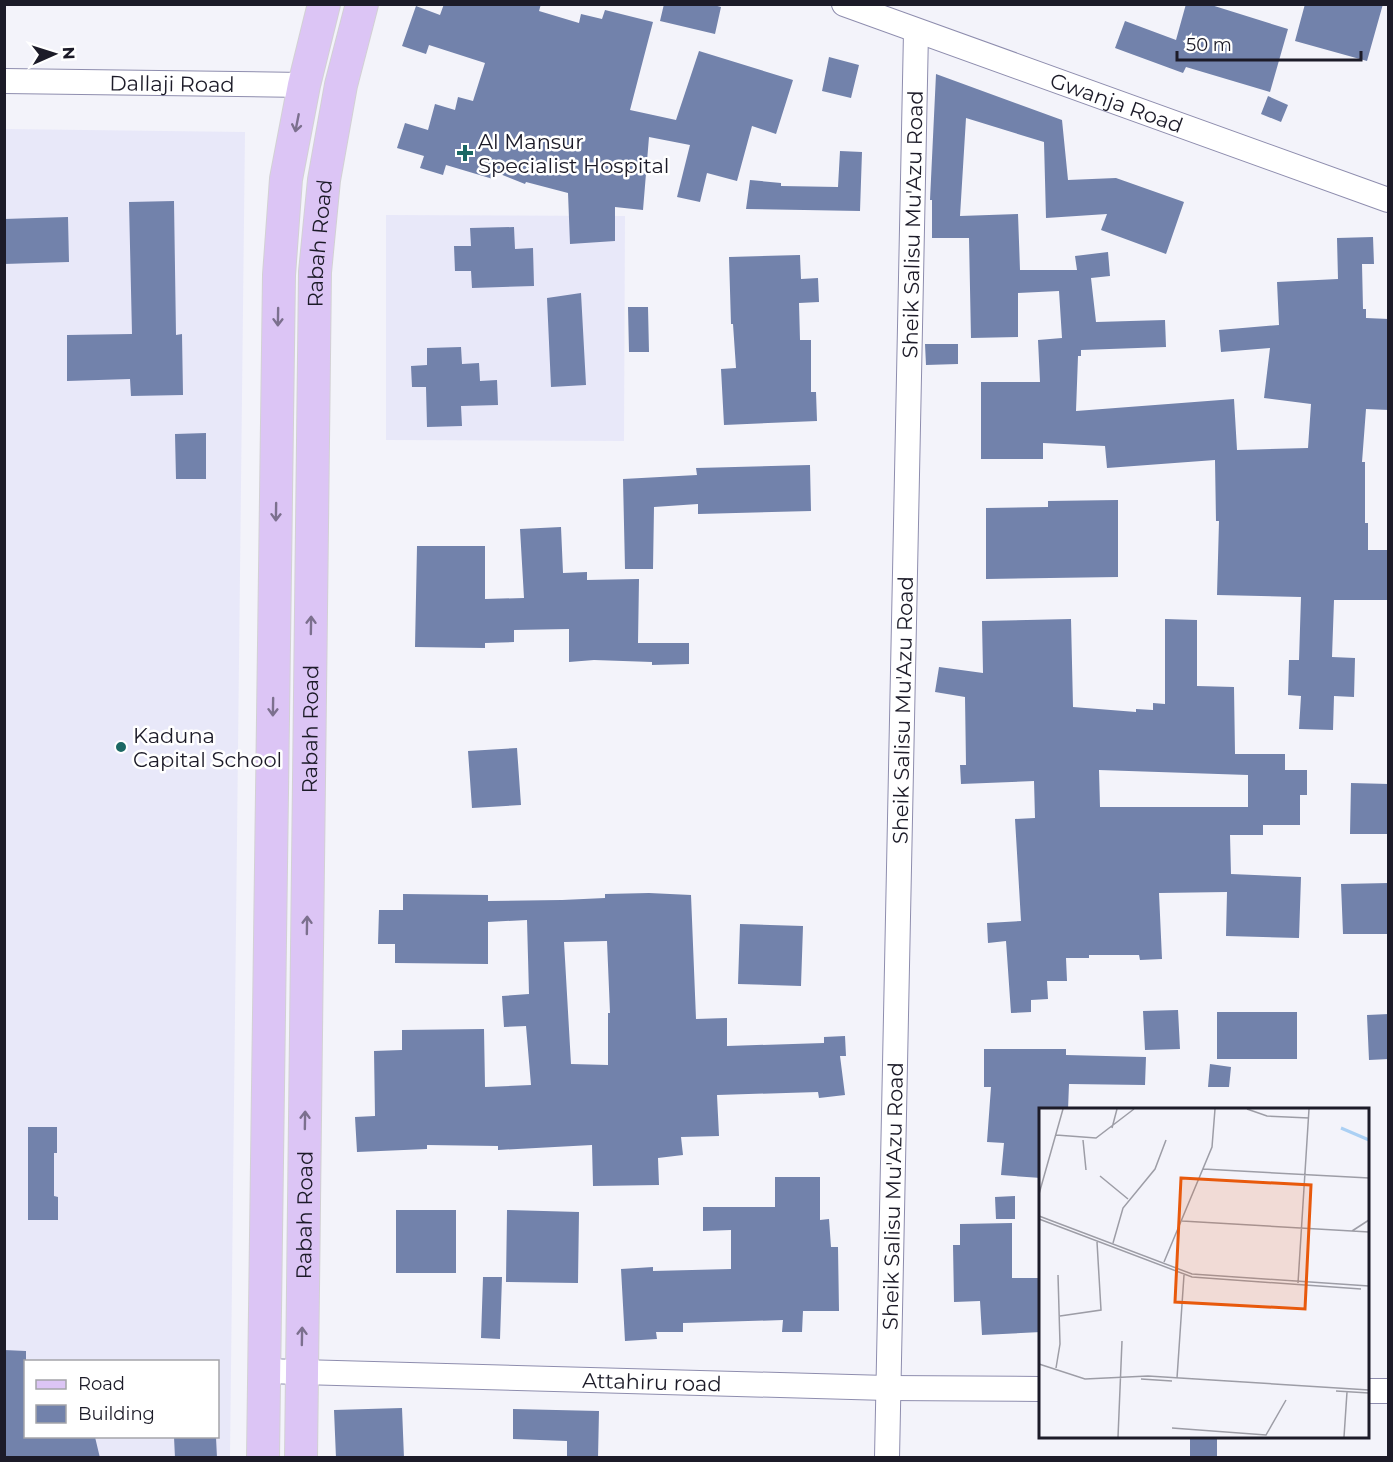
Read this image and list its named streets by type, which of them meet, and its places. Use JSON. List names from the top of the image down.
{
  "streets": {
    "main road": ["Rabah Road"],
    "street": [
      "Dallaji Road",
      "Gwanja Road",
      "Sheik Salisu Mu'Azu Road",
      "Attahiru road"
    ]
  },
  "crossings": [
    ["Dallaji Road", "Rabah Road"],
    ["Gwanja Road", "Sheik Salisu Mu'Azu Road"],
    ["Sheik Salisu Mu'Azu Road", "Attahiru road"],
    ["Rabah Road", "Attahiru road"]
  ],
  "places": {
    "health": ["Al Mansur Specialist Hospital"],
    "other": ["Kaduna Capital School"]
  },
  "legend": ["Road", "Building"],
  "scale_bar": "50 m",
  "north": "right"
}
